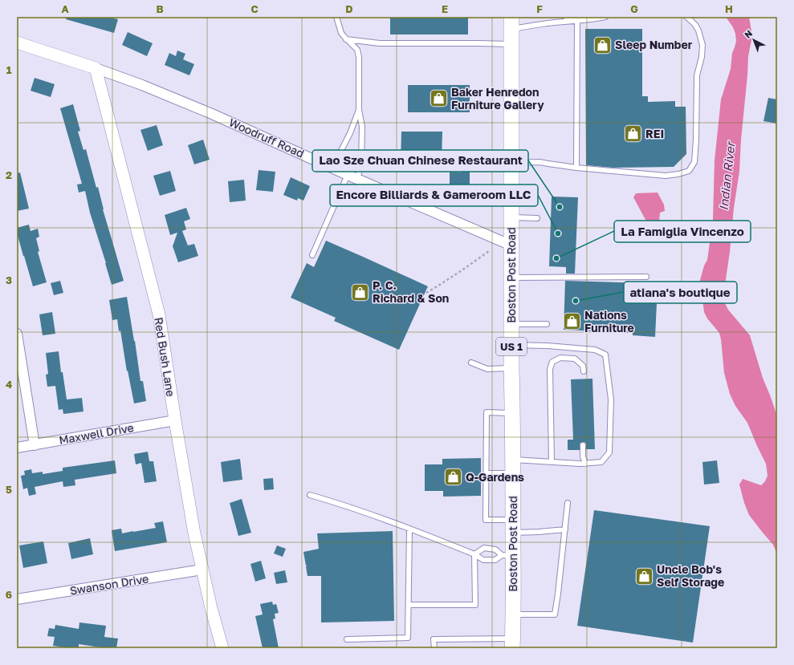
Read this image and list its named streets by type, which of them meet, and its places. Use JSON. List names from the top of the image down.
{
  "streets": {
    "main road": ["Boston Post Road", "US 1"],
    "street": [
      "Woodruff Road",
      "Red Bush Lane",
      "Maxwell Drive",
      "Swanson Drive"
    ]
  },
  "crossings": [
    ["Woodruff Road", "Boston Post Road"],
    ["Woodruff Road", "Red Bush Lane"],
    ["Red Bush Lane", "Maxwell Drive"],
    ["Red Bush Lane", "Swanson Drive"]
  ],
  "water": ["Indian River"],
  "places": {
    "shop": [
      "Sleep Number",
      "Baker Henredon Furniture Gallery",
      "REI",
      "P. C. Richard & Son",
      "Nations Furniture",
      "Q-Gardens",
      "Uncle Bob's Self Storage"
    ],
    "other": [
      "Lao Sze Chuan Chinese Restaurant",
      "Encore Billiards & Gameroom LLC",
      "La Famiglia Vincenzo",
      "atiana's boutique"
    ]
  },
  "north": "top left",
  "grid": {
    "columns": [
      "A",
      "B",
      "C",
      "D",
      "E",
      "F",
      "G",
      "H"
    ],
    "rows": [
      "1",
      "2",
      "3",
      "4",
      "5",
      "6"
    ]
  }
}
